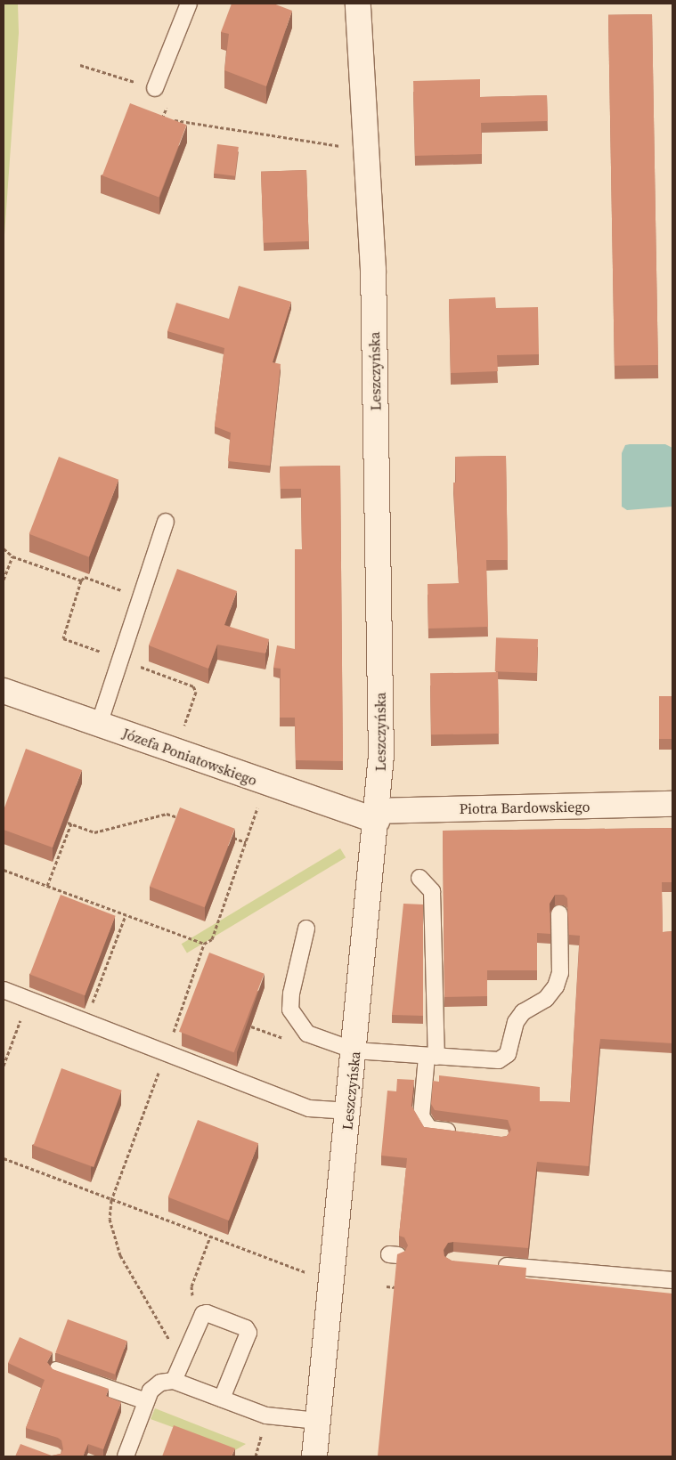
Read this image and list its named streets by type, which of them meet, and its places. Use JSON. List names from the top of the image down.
{
  "streets": {
    "street": ["Leszczyńska", "Józefa Poniatowskiego", "Piotra Bardowskiego"]
  },
  "crossings": [
    ["Leszczyńska", "Józefa Poniatowskiego"],
    ["Leszczyńska", "Piotra Bardowskiego"],
    ["Józefa Poniatowskiego", "Piotra Bardowskiego"]
  ]
}
